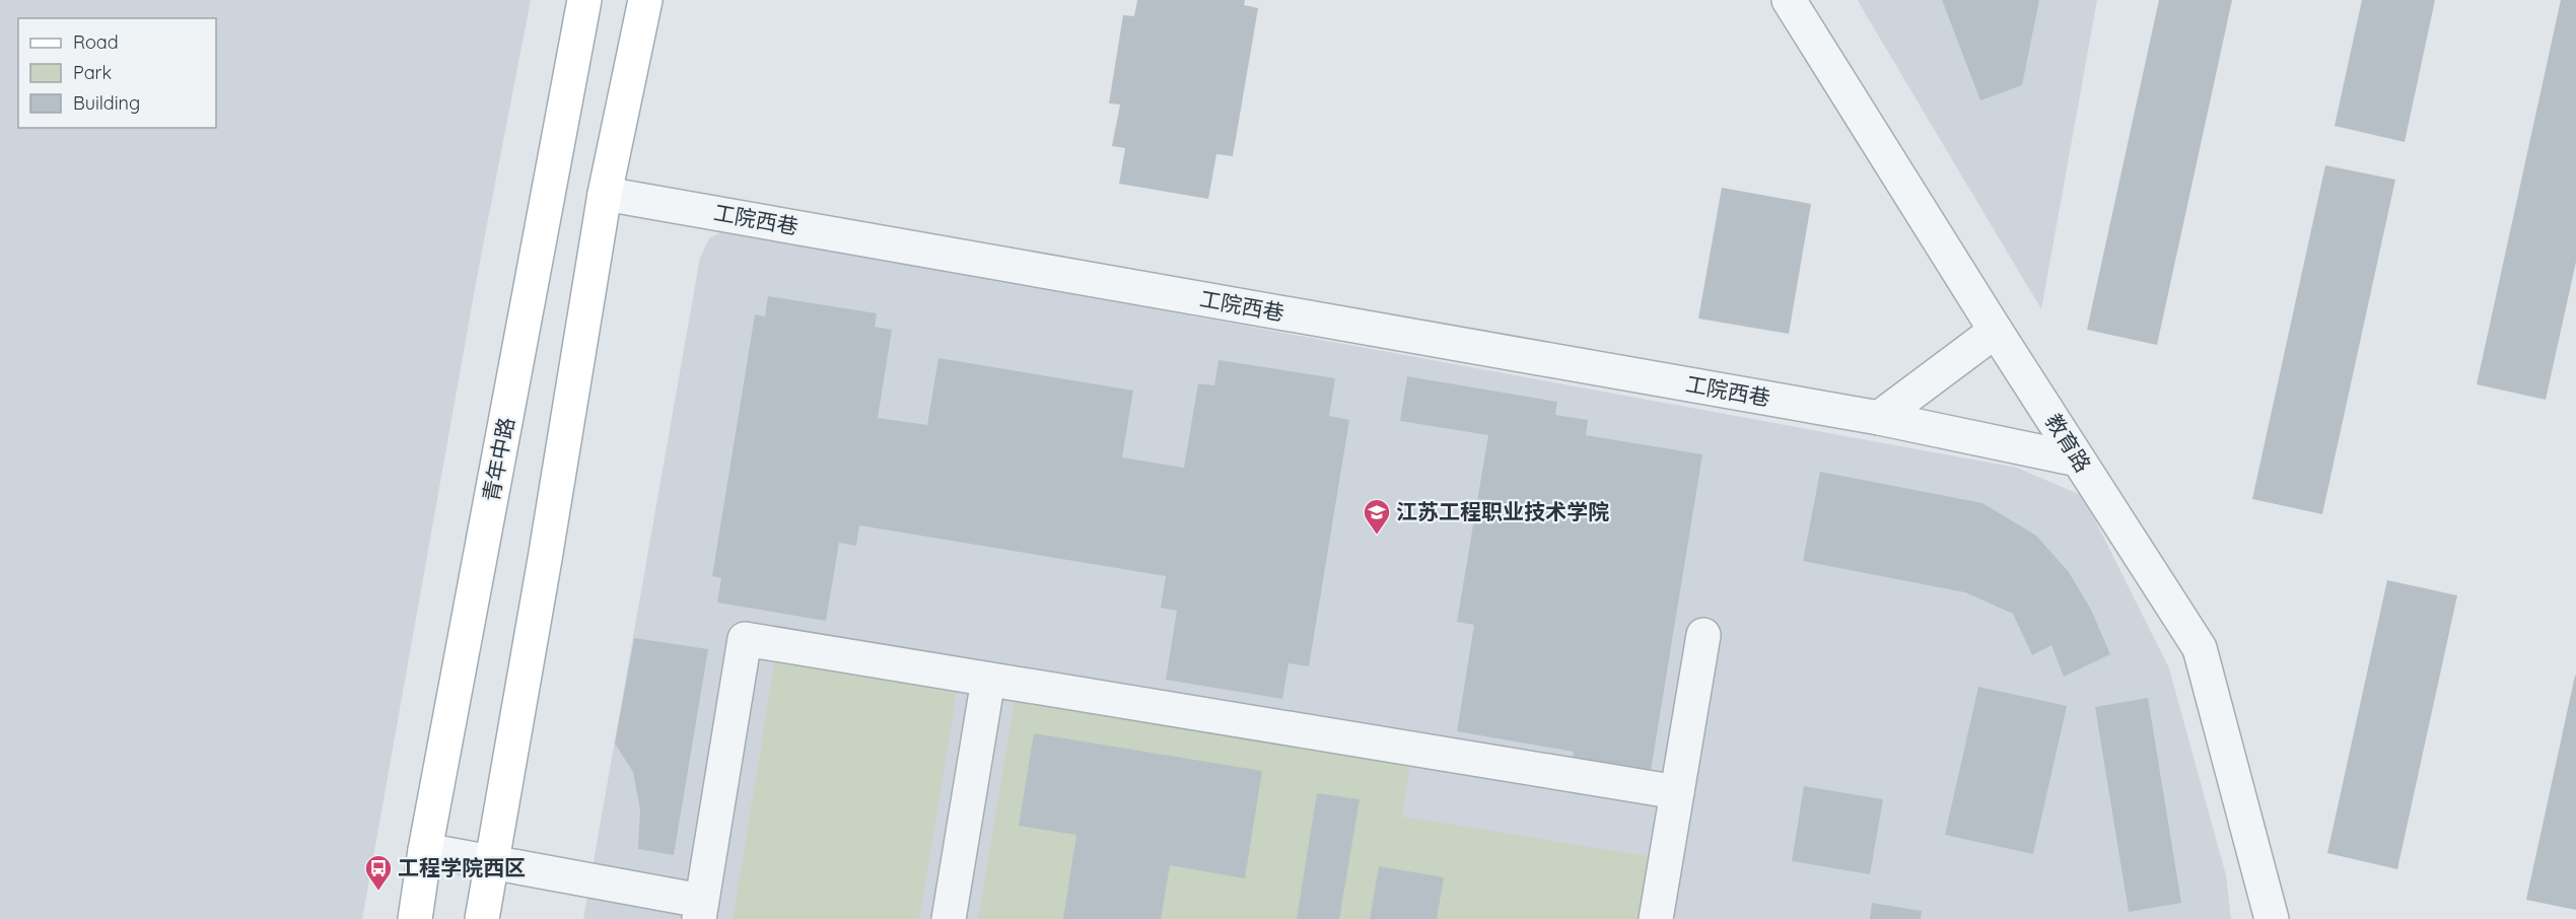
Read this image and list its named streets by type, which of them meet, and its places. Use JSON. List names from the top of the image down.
{
  "streets": {
    "main road": ["青年中路"],
    "street": ["工院西巷", "教育路"]
  },
  "crossings": [
    ["工院西巷", "教育路"]
  ],
  "places": {
    "school or university": ["江苏工程职业技术学院"],
    "bus stop": ["工程学院西区"]
  },
  "legend": ["Road", "Park", "Building"]
}
